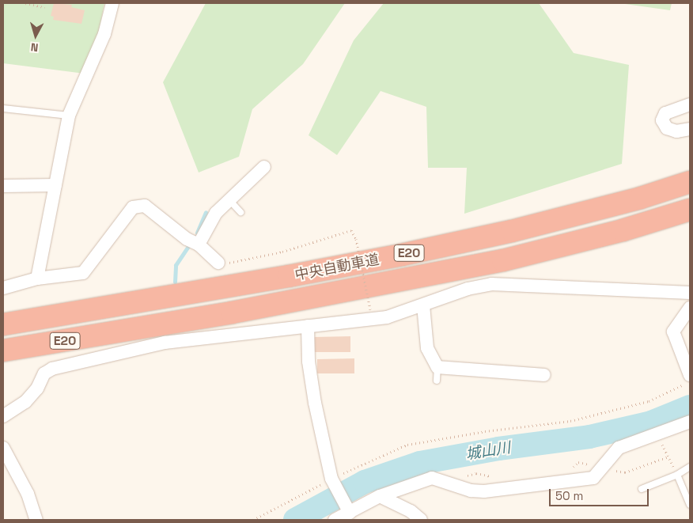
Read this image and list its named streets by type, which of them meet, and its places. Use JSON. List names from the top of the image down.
{
  "streets": {
    "highway": ["E20", "中央自動車道"]
  },
  "water": ["城山川"],
  "scale_bar": "50 m",
  "north": "bottom"
}
